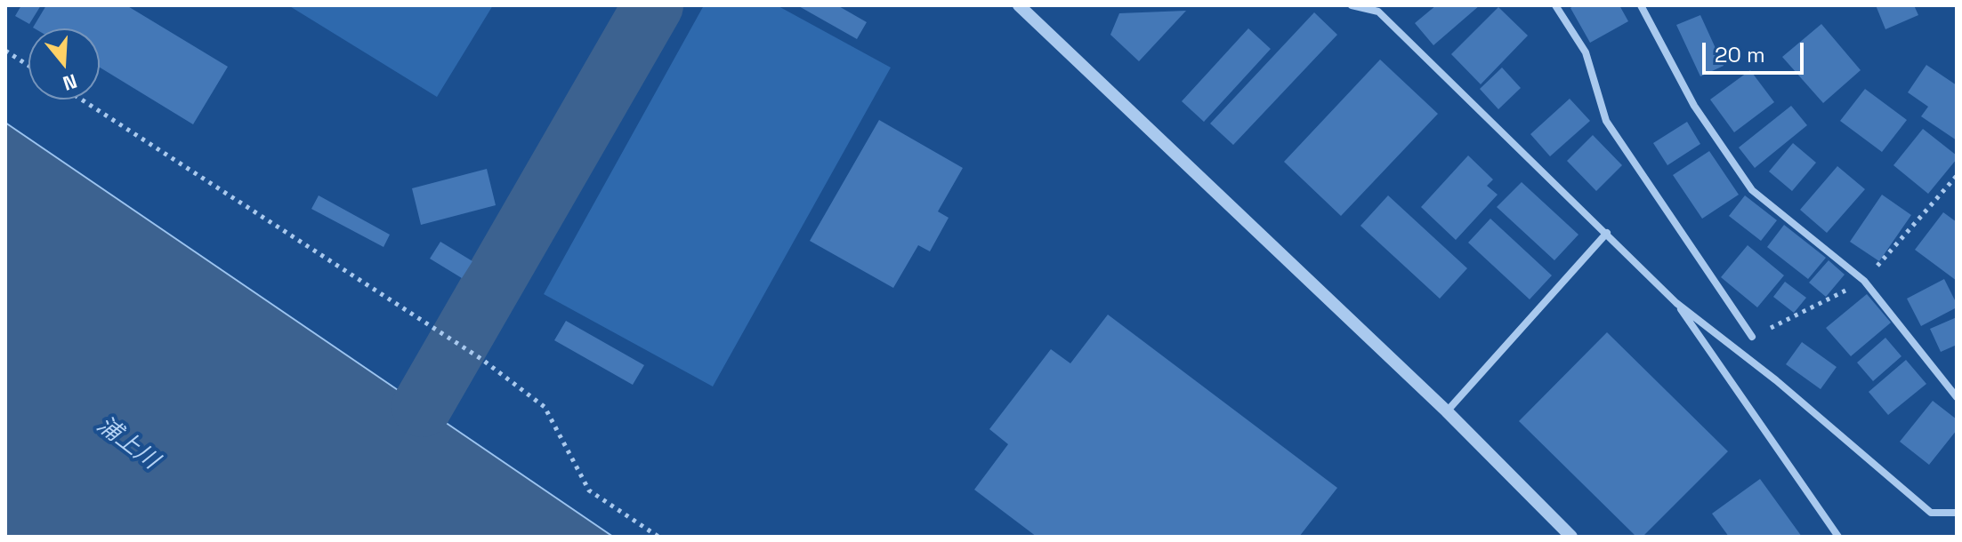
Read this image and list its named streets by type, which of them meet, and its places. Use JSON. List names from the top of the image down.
{
  "water": ["浦上川"],
  "scale_bar": "20 m",
  "north": "bottom"
}
